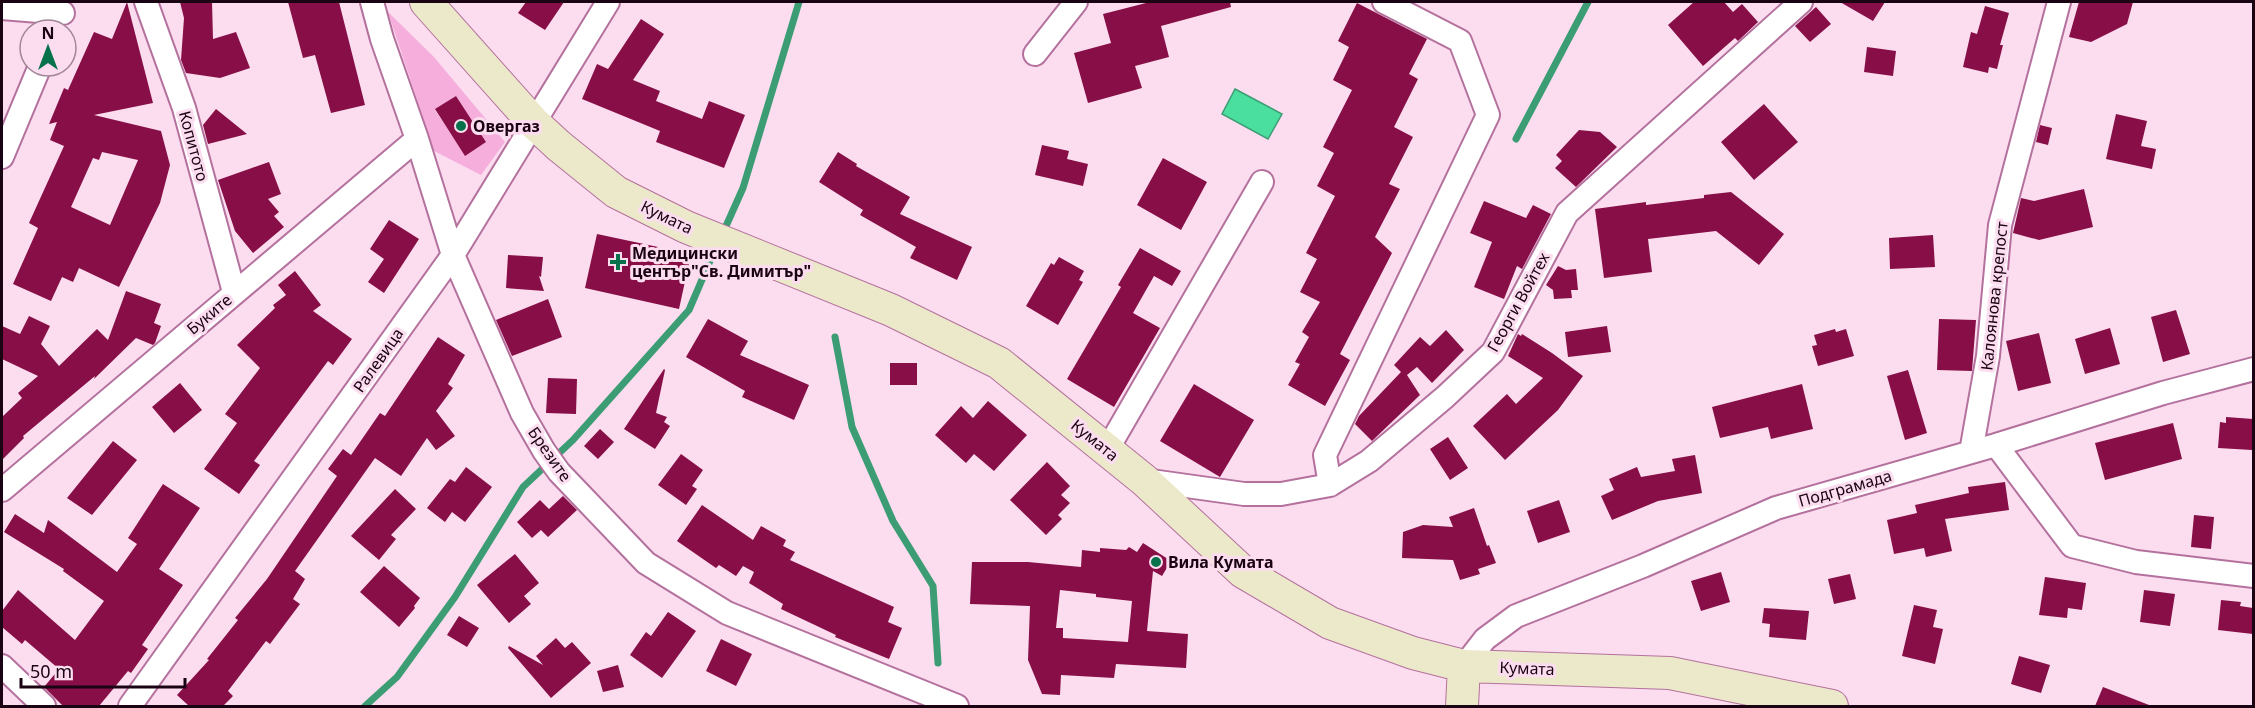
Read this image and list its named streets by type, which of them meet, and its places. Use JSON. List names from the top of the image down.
{
  "streets": {
    "main road": ["Кумата"],
    "street": [
      "Копитото",
      "Калоянова крепост",
      "Георги Войтех",
      "Буките",
      "Ралевица",
      "Брезите",
      "Подграмада"
    ]
  },
  "crossings": [
    ["Копитото", "Буките"],
    ["Кумата", "Георги Войтех"],
    ["Кумата", "Ралевица"],
    ["Кумата", "Подграмада"],
    ["Калоянова крепост", "Подграмада"],
    ["Буките", "Брезите"],
    ["Ралевица", "Брезите"]
  ],
  "places": {
    "other": ["Овергаз", "Вила Кумата"],
    "health": ["Медицински център\"Св. Димитър\""]
  },
  "scale_bar": "50 m",
  "north": "top"
}
